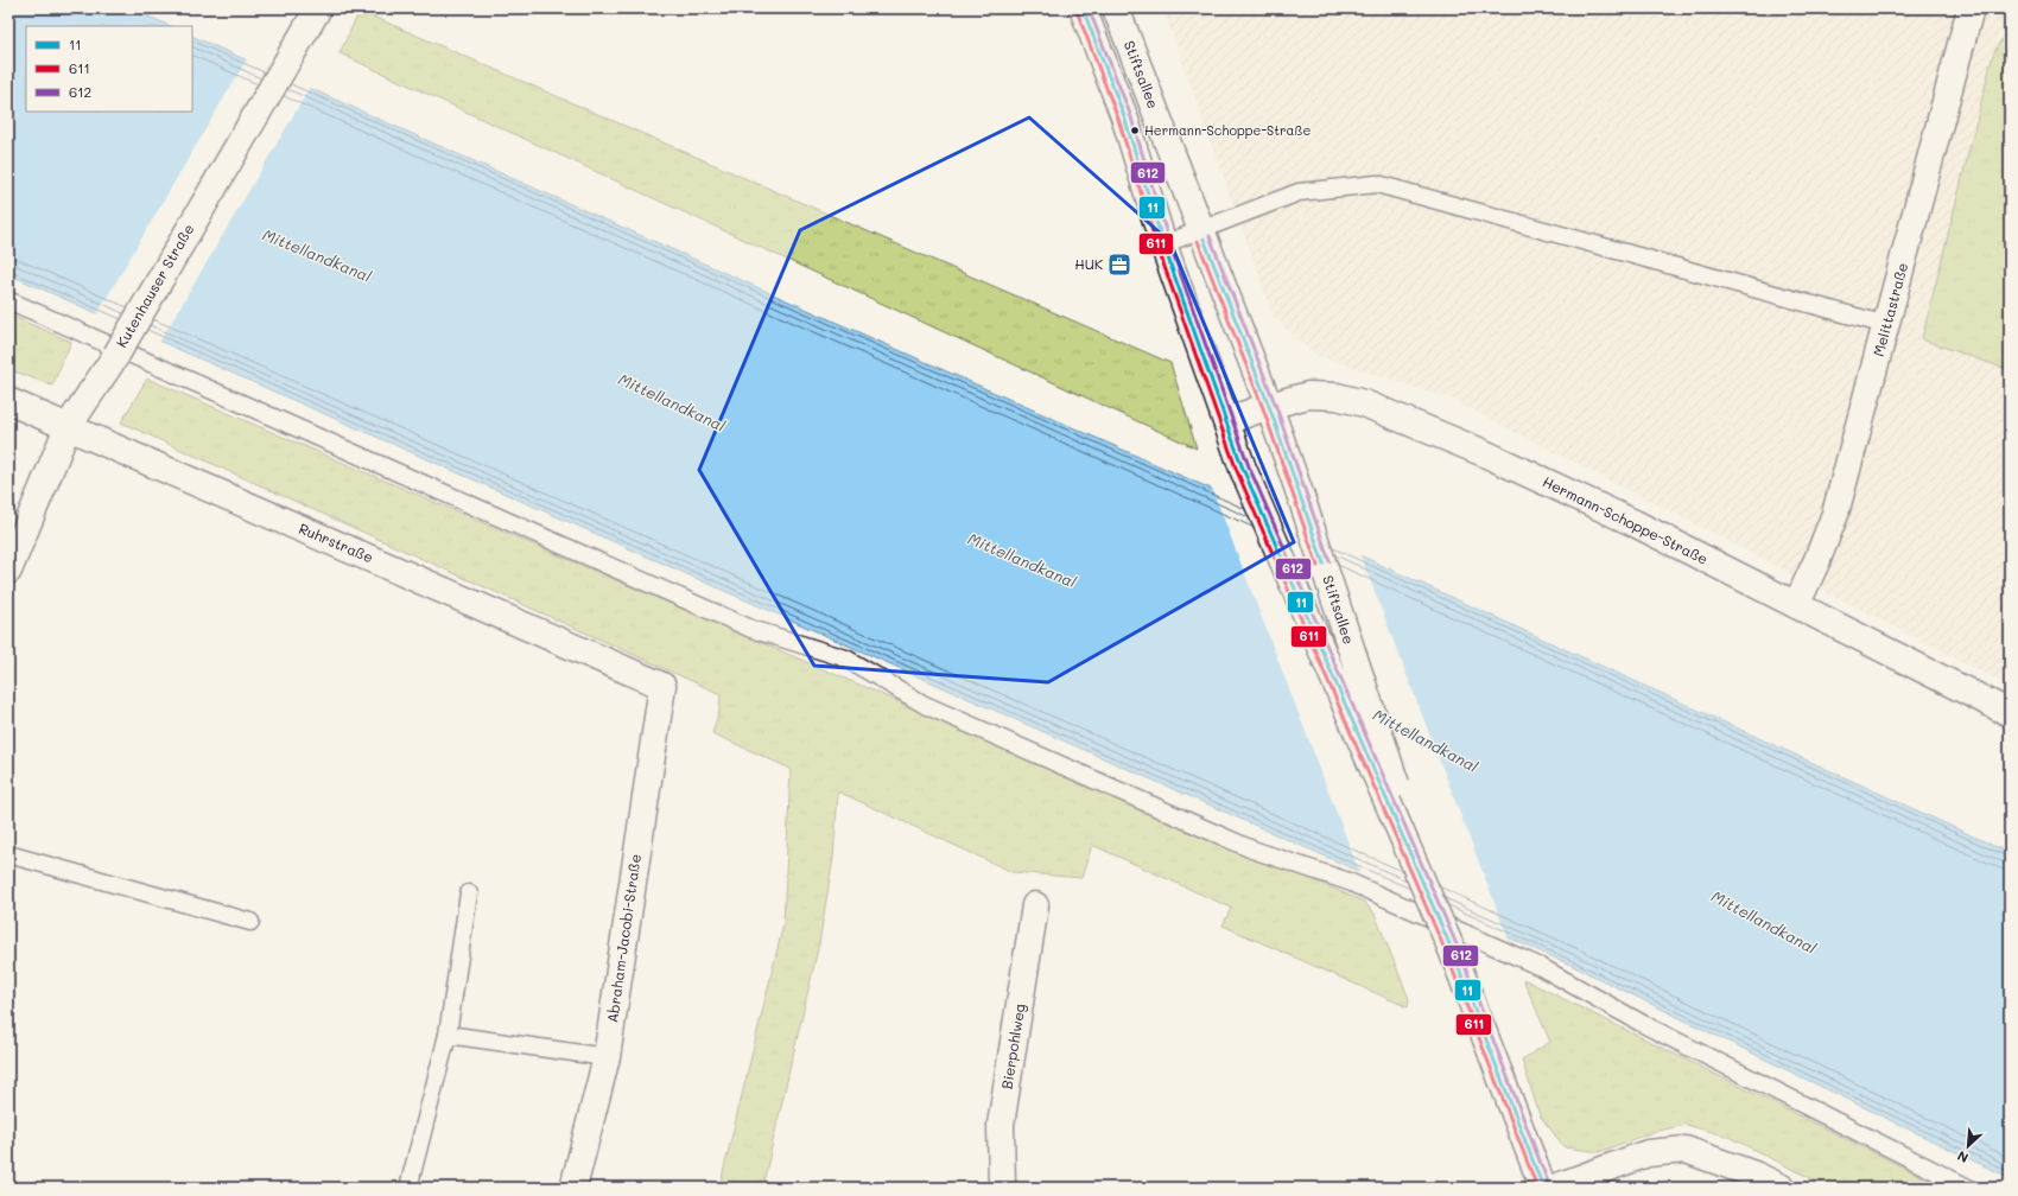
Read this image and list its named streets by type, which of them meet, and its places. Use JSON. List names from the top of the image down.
{
  "streets": {
    "street": [
      "Stiftsallee",
      "Kutenhauser Straße",
      "Melittastraße",
      "Hermann-Schoppe-Straße",
      "Ruhrstraße",
      "Abraham-Jacobi-Straße",
      "Bierpohlweg"
    ]
  },
  "crossings": [
    ["Stiftsallee", "Hermann-Schoppe-Straße"],
    ["Kutenhauser Straße", "Ruhrstraße"],
    ["Melittastraße", "Hermann-Schoppe-Straße"],
    ["Ruhrstraße", "Abraham-Jacobi-Straße"]
  ],
  "water": ["Mittellandkanal"],
  "places": {
    "other": ["Hermann-Schoppe-Straße"],
    "office": ["HUK"]
  },
  "lines": ["transit line 11", "transit line 612", "transit line 611"],
  "legend": ["11", "611", "612"],
  "north": "bottom left"
}
